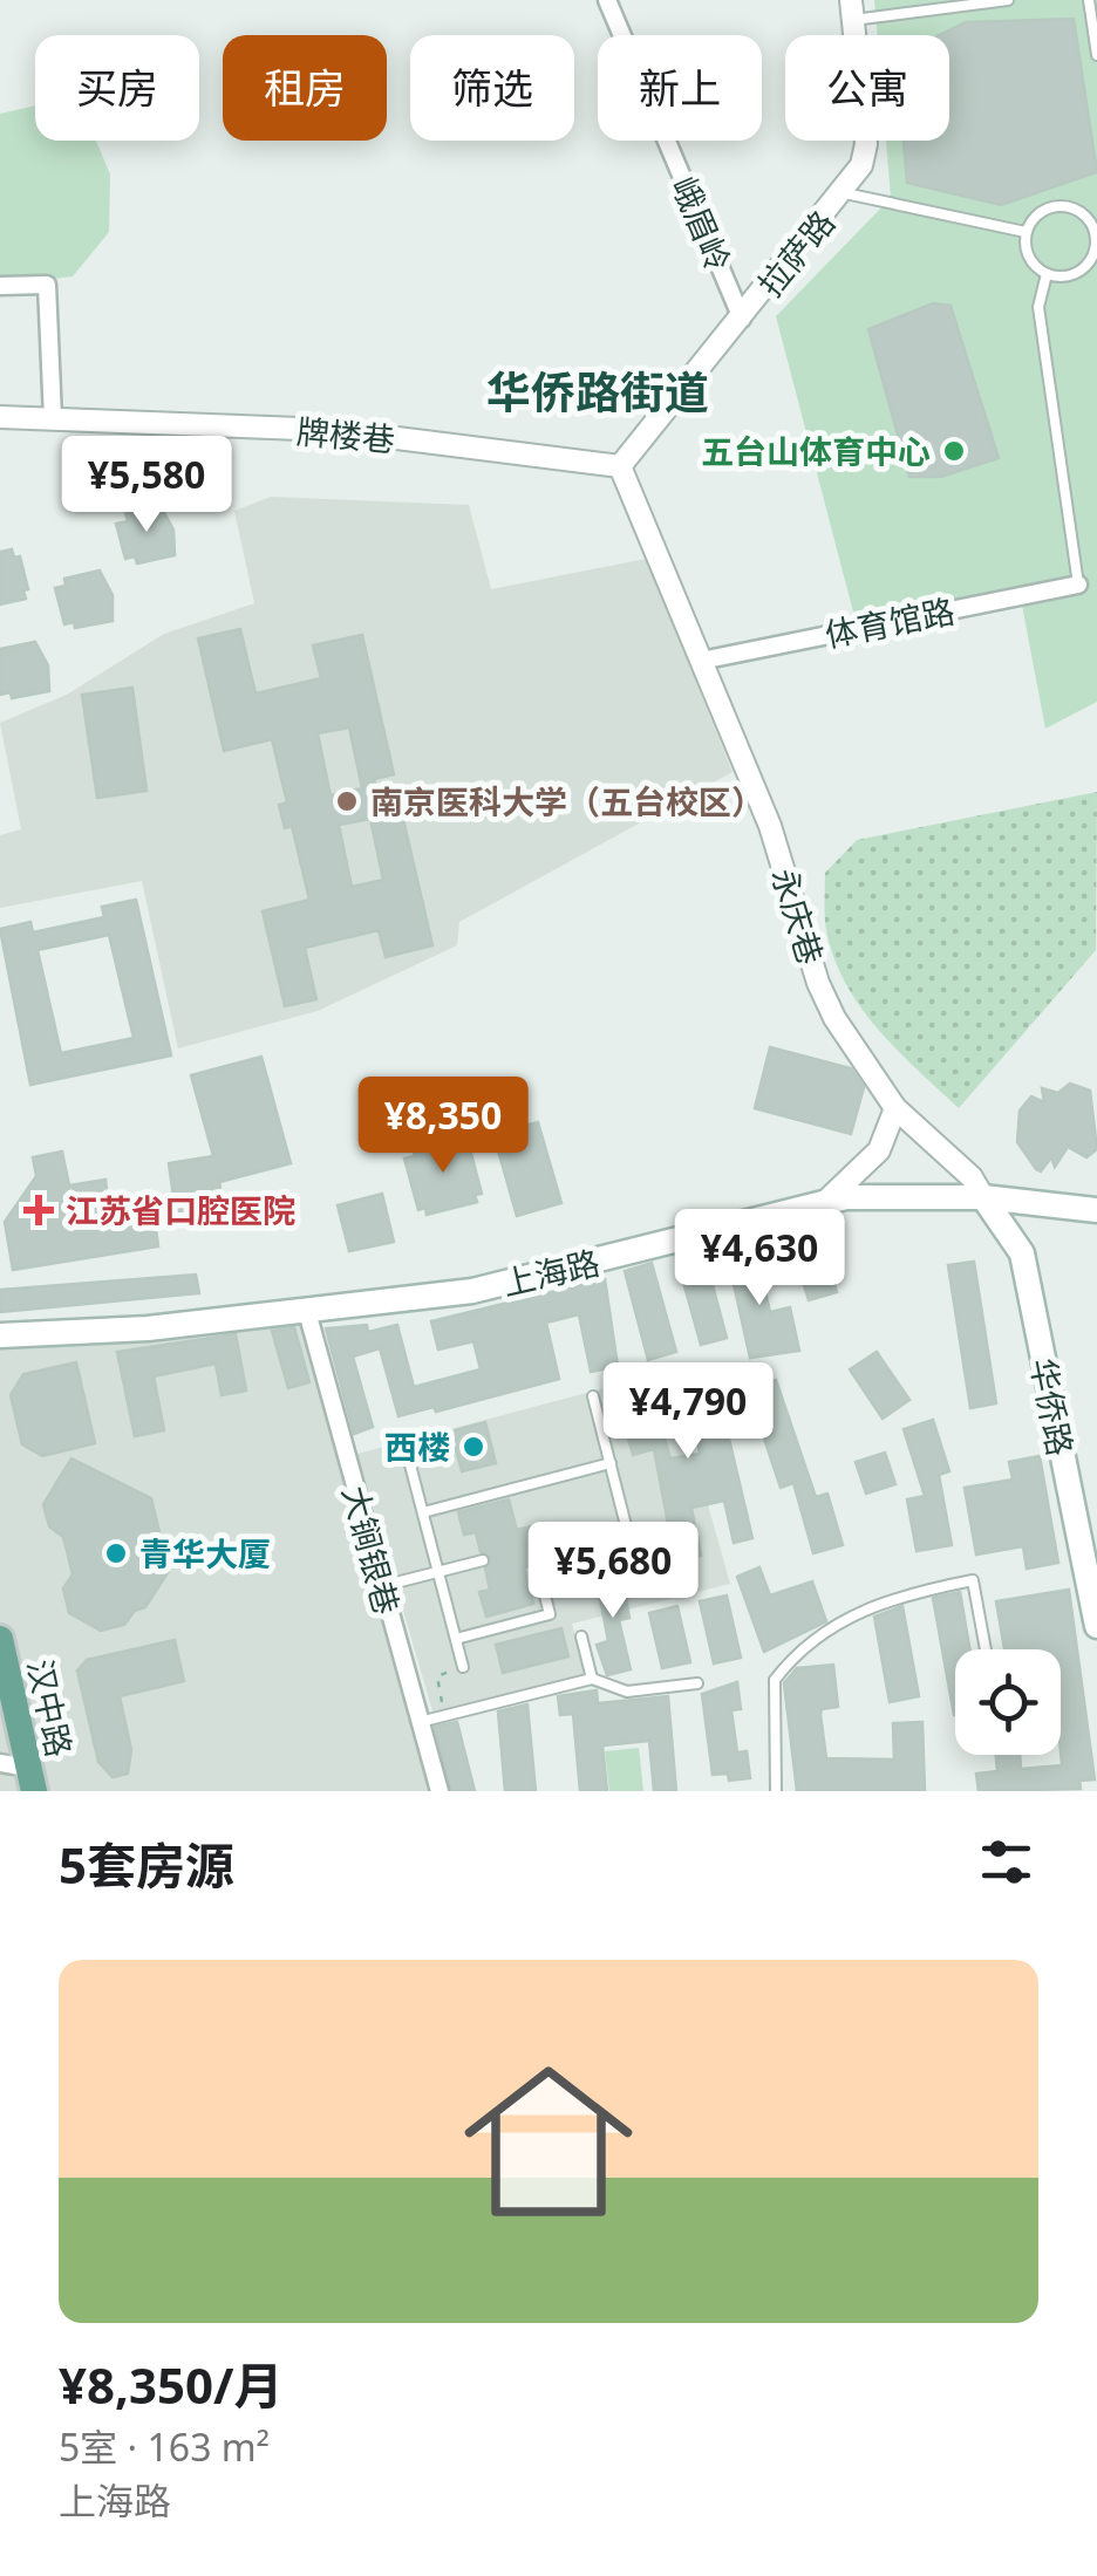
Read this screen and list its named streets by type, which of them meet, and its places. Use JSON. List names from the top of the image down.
{
  "streets": {
    "main road": ["上海路", "华侨路", "汉中路"],
    "street": [
      "峨眉岭",
      "拉萨路",
      "牌楼巷",
      "体育馆路",
      "永庆巷",
      "大锏银巷"
    ]
  },
  "crossings": [
    ["峨眉岭", "拉萨路"],
    ["拉萨路", "牌楼巷"],
    ["拉萨路", "永庆巷"],
    ["牌楼巷", "永庆巷"],
    ["体育馆路", "永庆巷"],
    ["永庆巷", "上海路"],
    ["永庆巷", "华侨路"],
    ["上海路", "华侨路"],
    ["上海路", "大锏银巷"]
  ],
  "districts": ["华侨路街道"],
  "places": {
    "other": [
      "五台山体育中心",
      "南京医科大学（五台校区）",
      "西楼",
      "青华大厦"
    ],
    "health": ["江苏省口腔医院"]
  },
  "page": {
    "chip": [
      "买房",
      "租房",
      "筛选",
      "新上",
      "公寓"
    ],
    "price": [
      "¥5,580",
      "¥8,350",
      "¥4,630",
      "¥4,790",
      "¥5,680"
    ],
    "heading": "5套房源",
    "list": [
      {
        "name": "¥8,350/月",
        "note": "5室 · 163 m² · 上海路"
      }
    ]
  }
}
